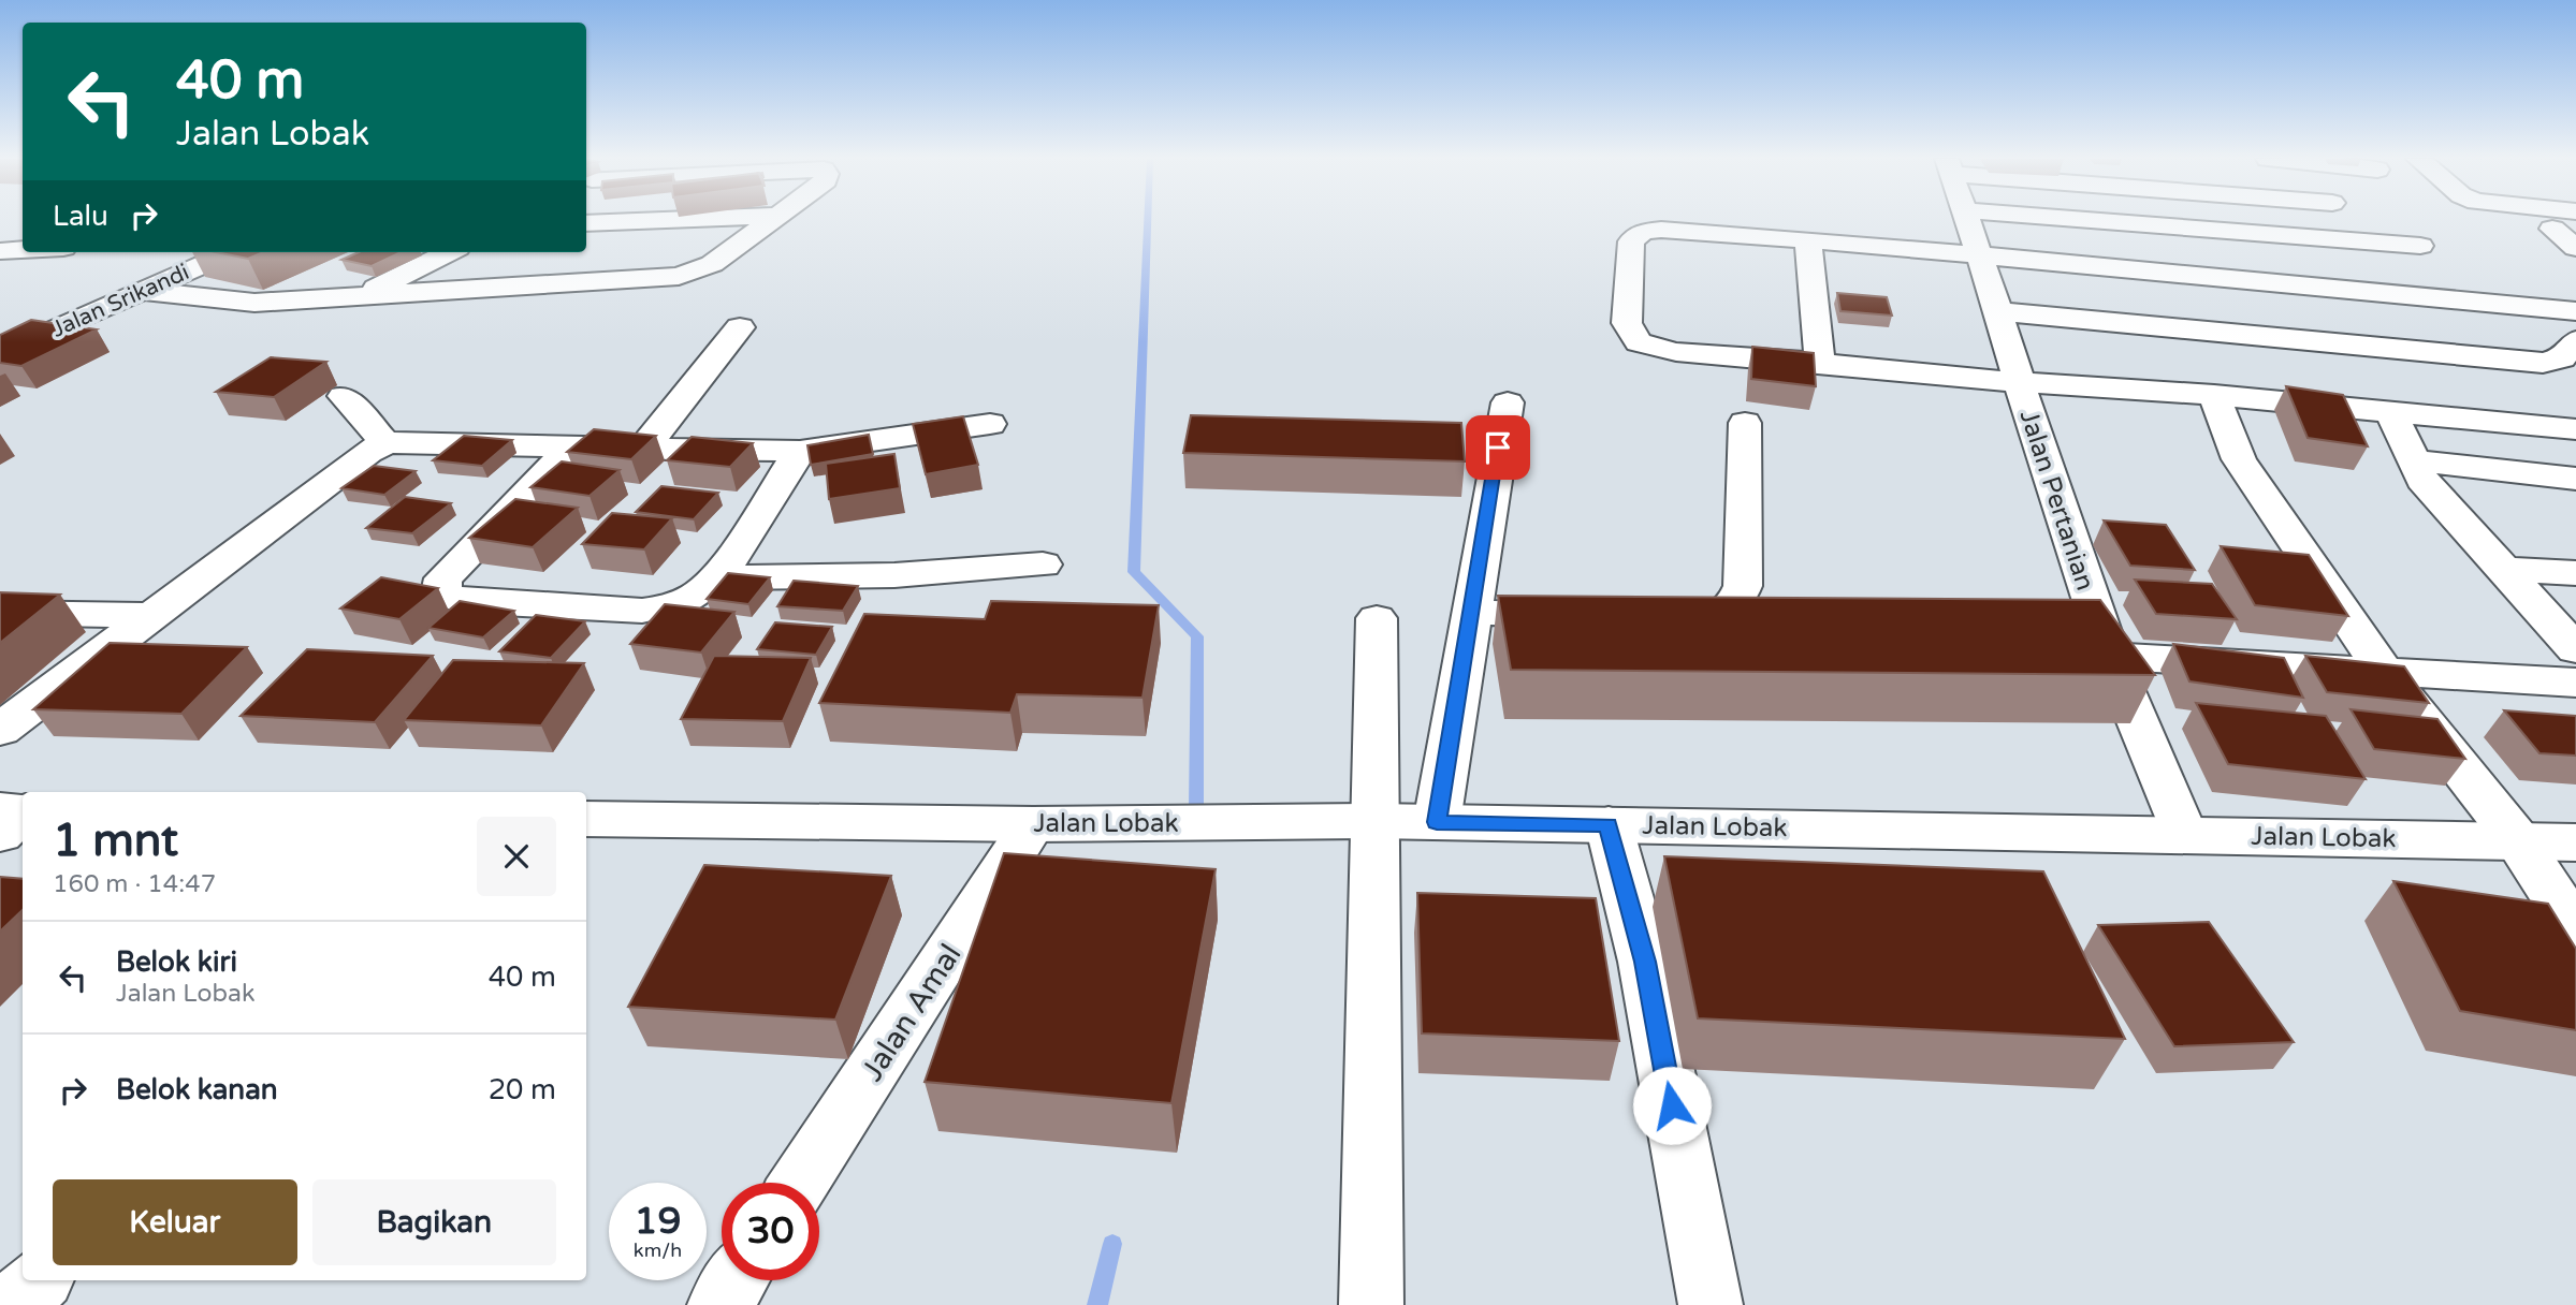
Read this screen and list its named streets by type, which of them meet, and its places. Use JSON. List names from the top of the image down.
{
  "streets": {
    "street": [
      "Jalan Srikandi",
      "Jalan Pertanian",
      "Jalan Lobak",
      "Jalan Amal"
    ]
  },
  "crossings": [
    ["Jalan Pertanian", "Jalan Lobak"],
    ["Jalan Lobak", "Jalan Amal"]
  ],
  "page": {
    "turn": ["40 m", "Jalan Lobak"],
    "then": "Lalu",
    "heading": ["1 mnt", "160 m · 14:47"],
    "list": [
      {
        "name": "Belok kiri",
        "note": "Jalan Lobak",
        "value": "40 m"
      },
      {
        "name": "Belok kanan",
        "value": "20 m"
      }
    ],
    "buttons": ["Keluar", "Bagikan"],
    "speed": "19 km/h",
    "limit": "30"
  }
}
